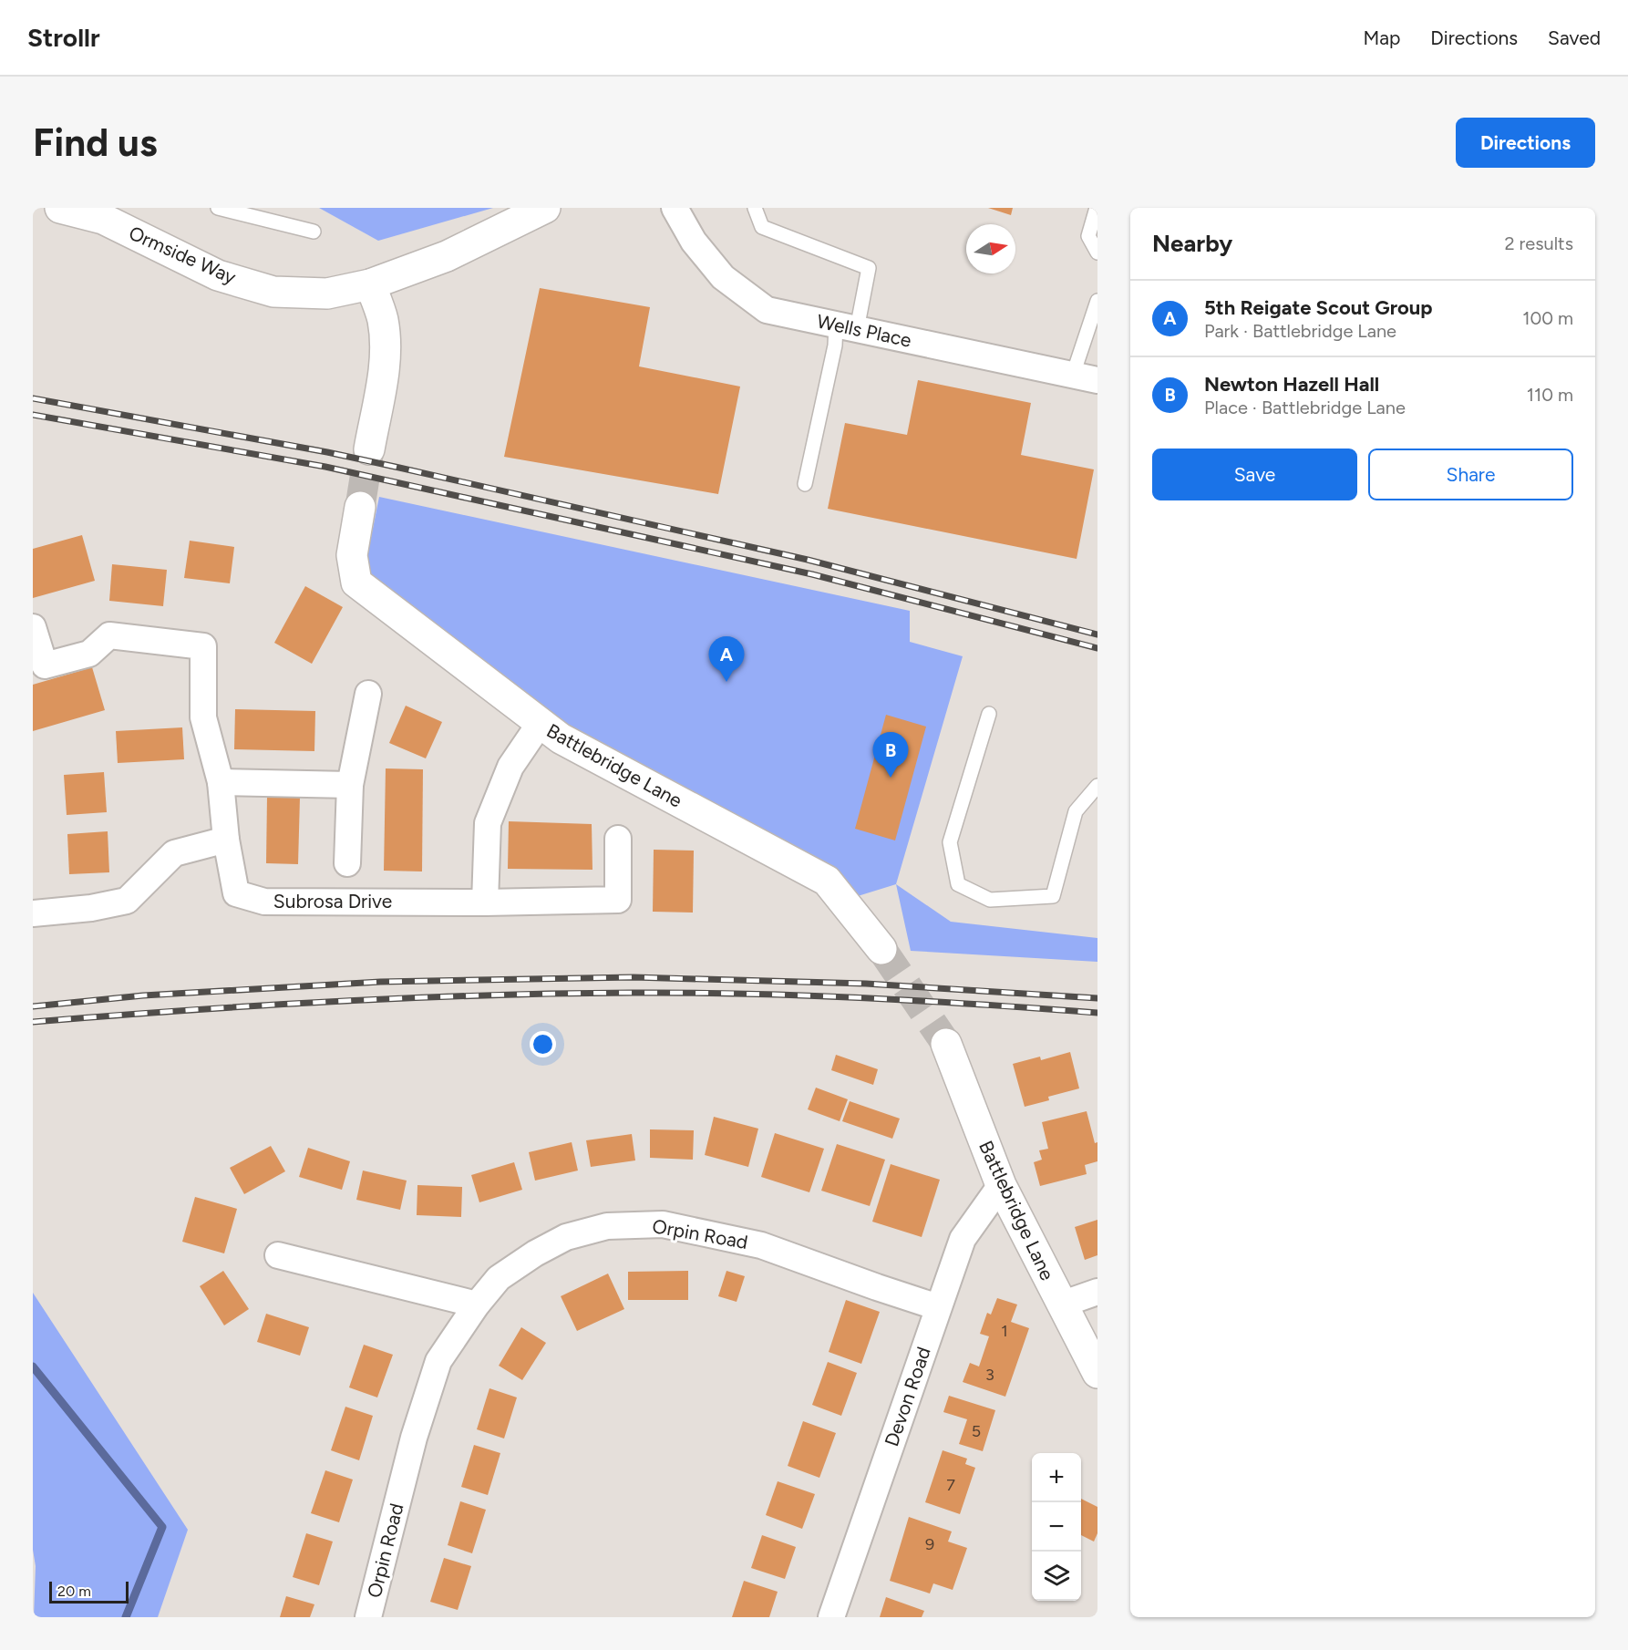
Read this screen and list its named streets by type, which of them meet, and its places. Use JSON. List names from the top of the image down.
{
  "streets": {
    "street": [
      "Ormside Way",
      "Wells Place",
      "Battlebridge Lane",
      "Subrosa Drive",
      "Orpin Road",
      "Devon Road"
    ]
  },
  "crossings": [
    ["Battlebridge Lane", "Devon Road"],
    ["Orpin Road", "Devon Road"]
  ],
  "house_numbers": [
    "1",
    "3",
    "5",
    "7",
    "9"
  ],
  "scale_bar": "20 m",
  "north": "right",
  "page": {
    "header": "Strollr",
    "nav": ["Map", "Directions", "Saved"],
    "buttons": [
      "Directions",
      ["Save", "Share"]
    ],
    "title": "Find us",
    "heading": ["Nearby", "2 results"],
    "list": [
      {
        "mark": "A",
        "name": "5th Reigate Scout Group",
        "note": "Park · Battlebridge Lane",
        "value": "100 m"
      },
      {
        "mark": "B",
        "name": "Newton Hazell Hall",
        "note": "Place · Battlebridge Lane",
        "value": "110 m"
      }
    ],
    "pins": ["A", "B"],
    "map_buttons": ["+", "−"],
    "scale": "20 m"
  }
}
